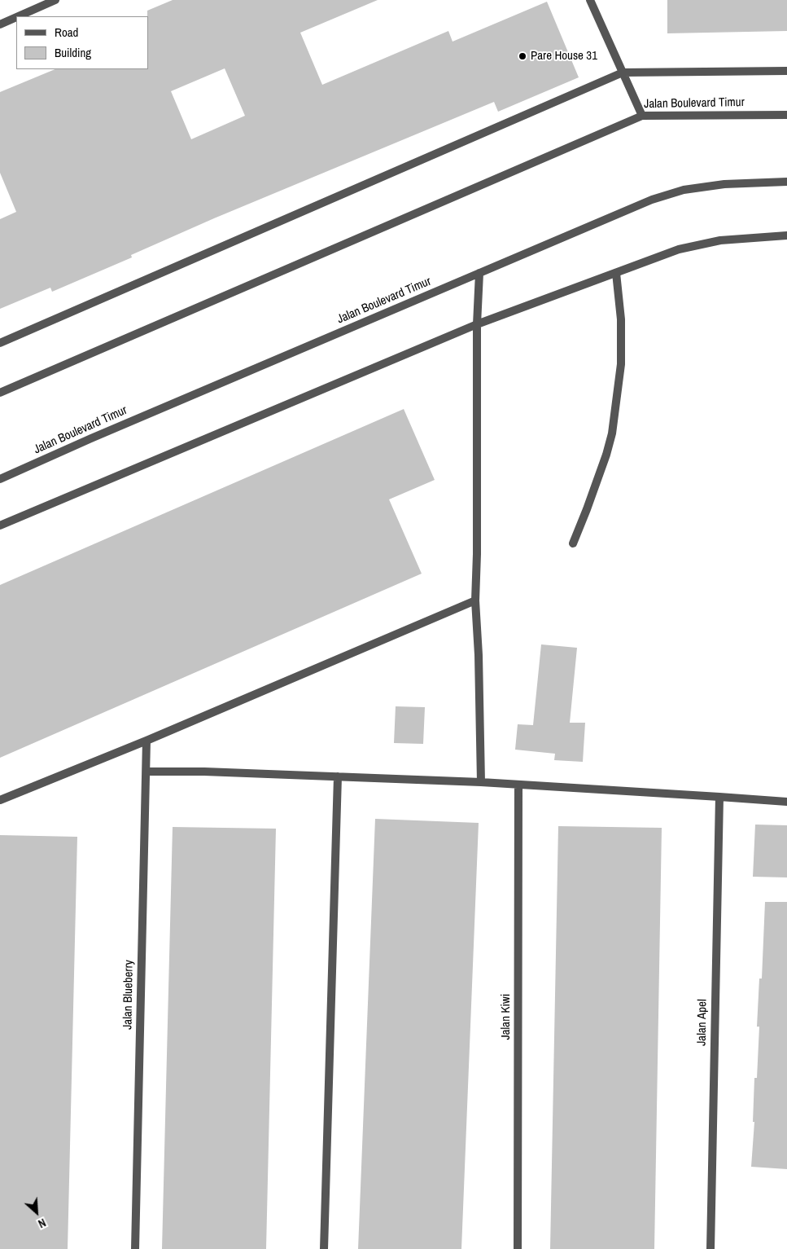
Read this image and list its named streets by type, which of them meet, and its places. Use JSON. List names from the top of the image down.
{
  "streets": {
    "street": [
      "Jalan Boulevard Timur",
      "Jalan Blueberry",
      "Jalan Kiwi",
      "Jalan Apel"
    ]
  },
  "places": ["Pare House 31"],
  "legend": ["Road", "Building"],
  "north": "bottom right"
}
